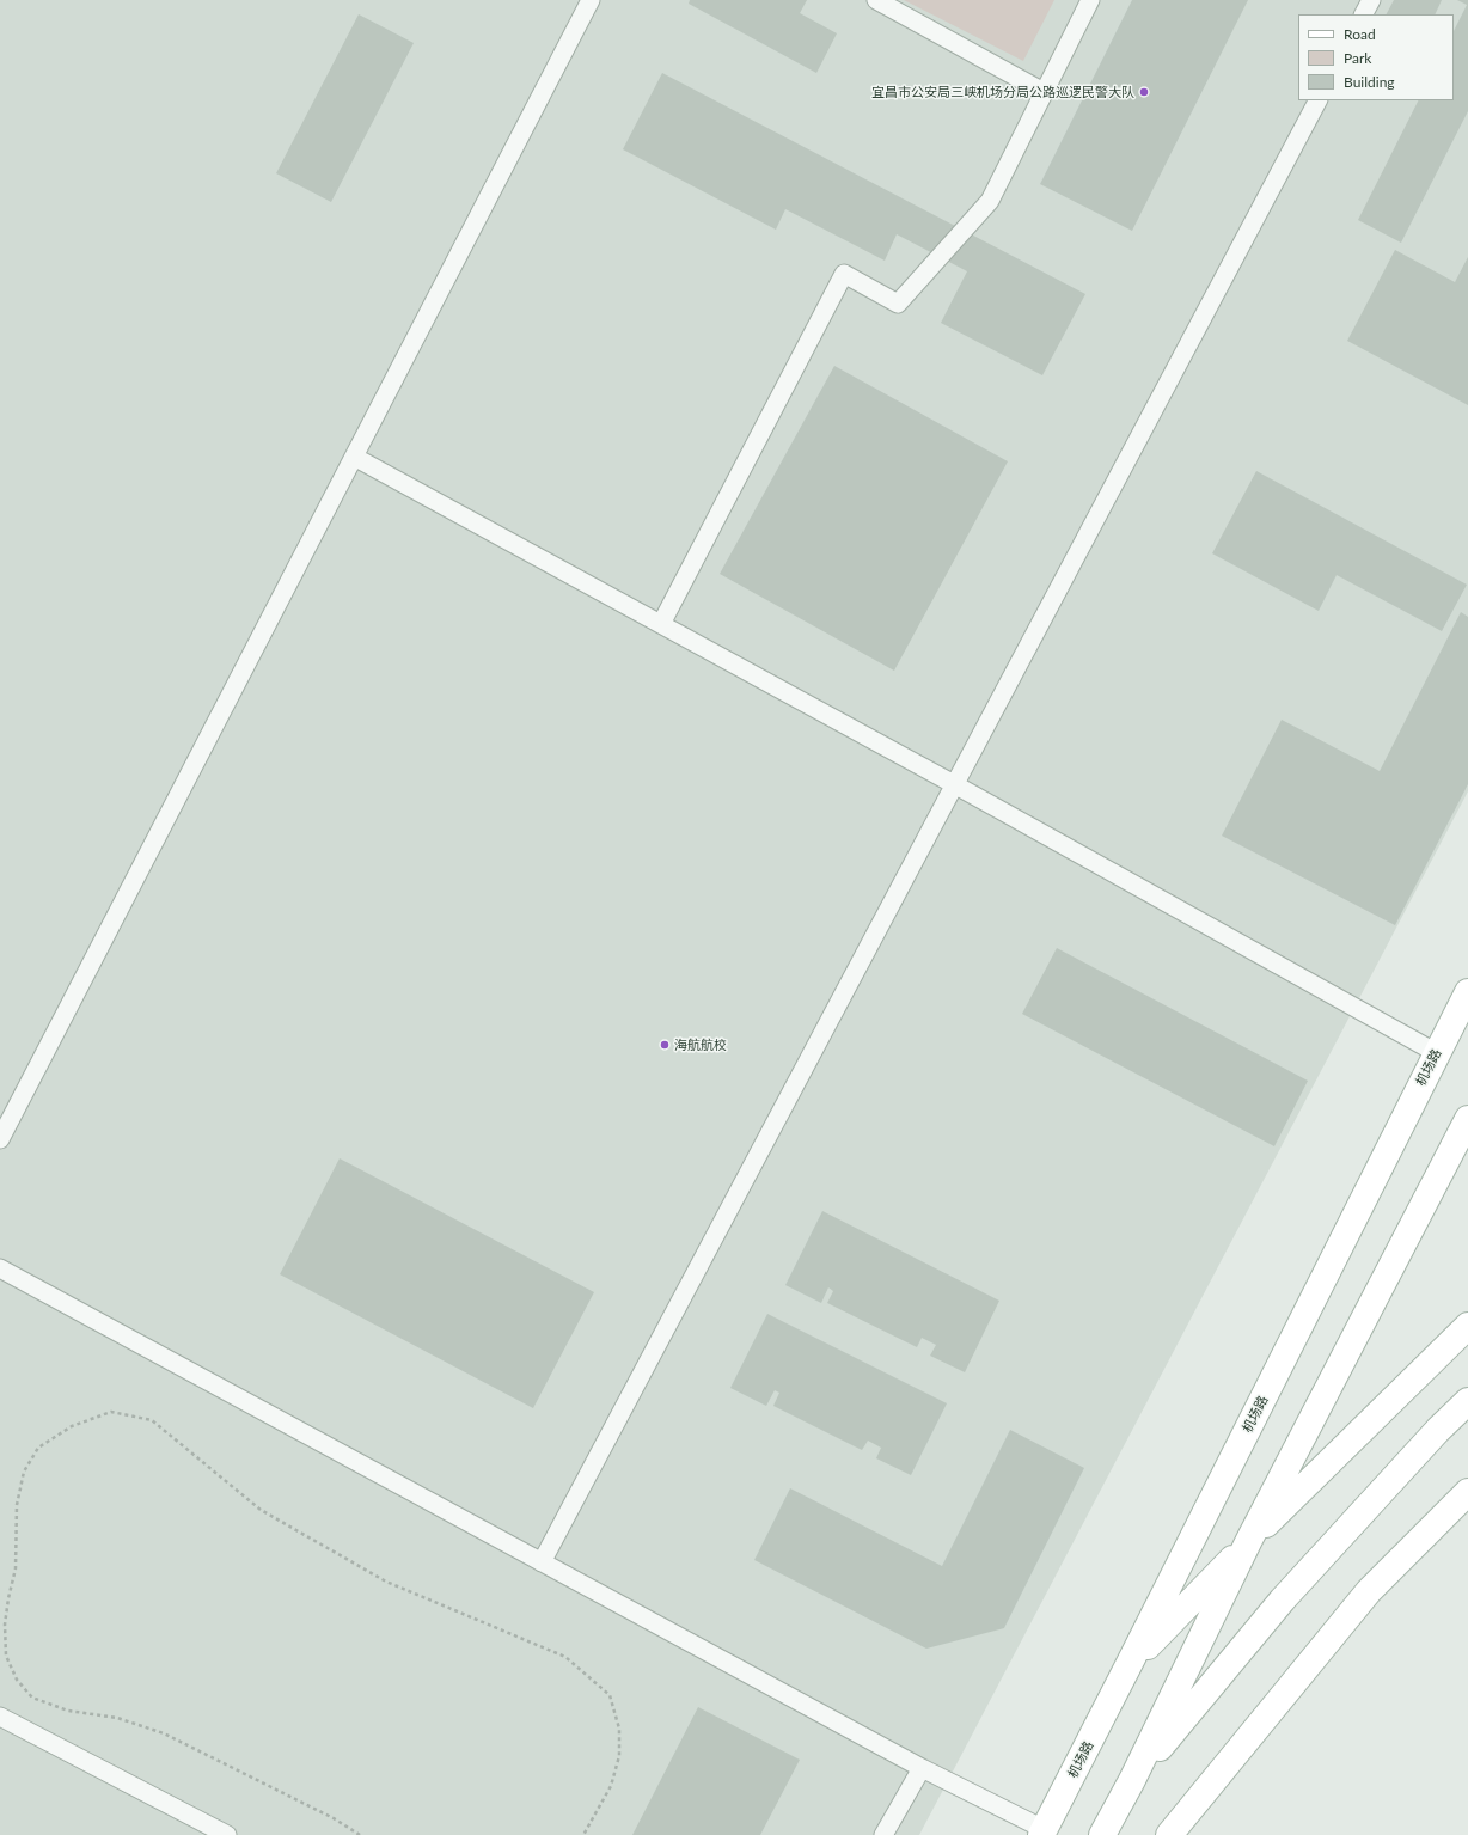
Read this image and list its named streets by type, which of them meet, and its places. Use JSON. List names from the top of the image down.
{
  "streets": {
    "main road": ["机场路"]
  },
  "places": ["宜昌市公安局三峡机场分局公路巡逻民警大队", "海航航校"],
  "legend": ["Road", "Park", "Building"]
}
